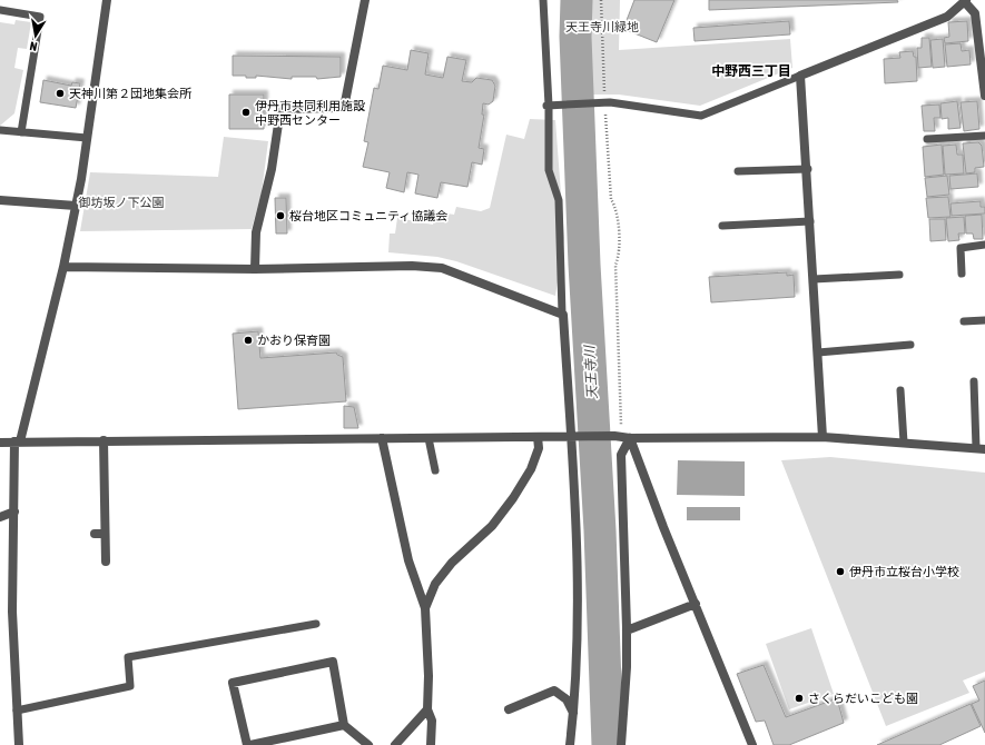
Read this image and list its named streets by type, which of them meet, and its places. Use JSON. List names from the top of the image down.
{
  "districts": ["中野西三丁目"],
  "water": ["天王寺川"],
  "parks": ["天王寺川緑地", "御坊坂ノ下公園"],
  "places": [
    "天神川第２団地集会所",
    "伊丹市共同利用施設 中野西センター",
    "桜台地区コミュニティ協議会",
    "かおり保育園",
    "伊丹市立桜台小学校",
    "さくらだいこども園"
  ],
  "north": "bottom"
}
